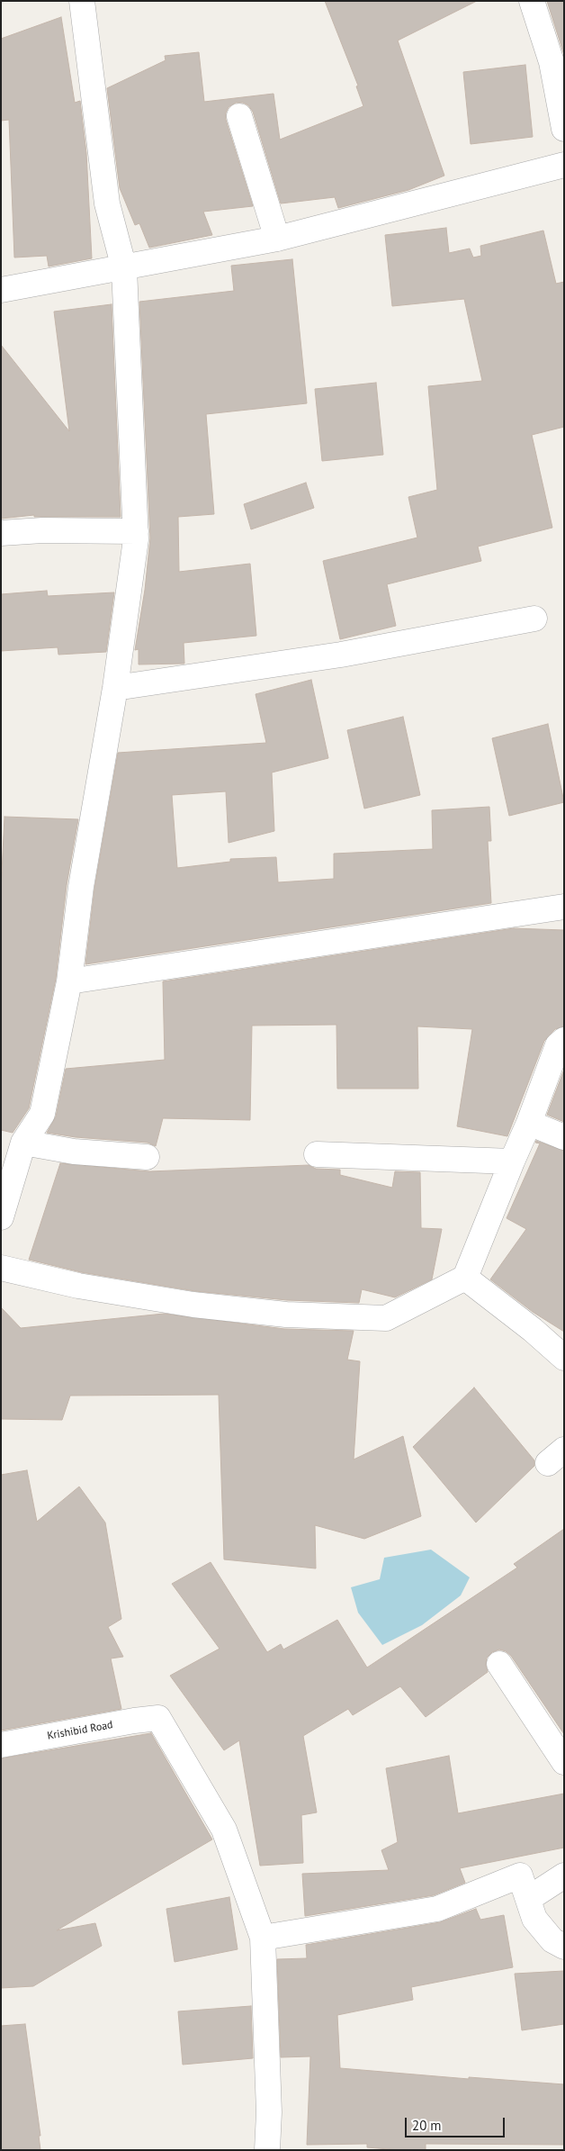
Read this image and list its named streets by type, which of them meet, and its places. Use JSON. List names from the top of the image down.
{
  "streets": {
    "street": ["Krishibid Road"]
  },
  "scale_bar": "20 m"
}
